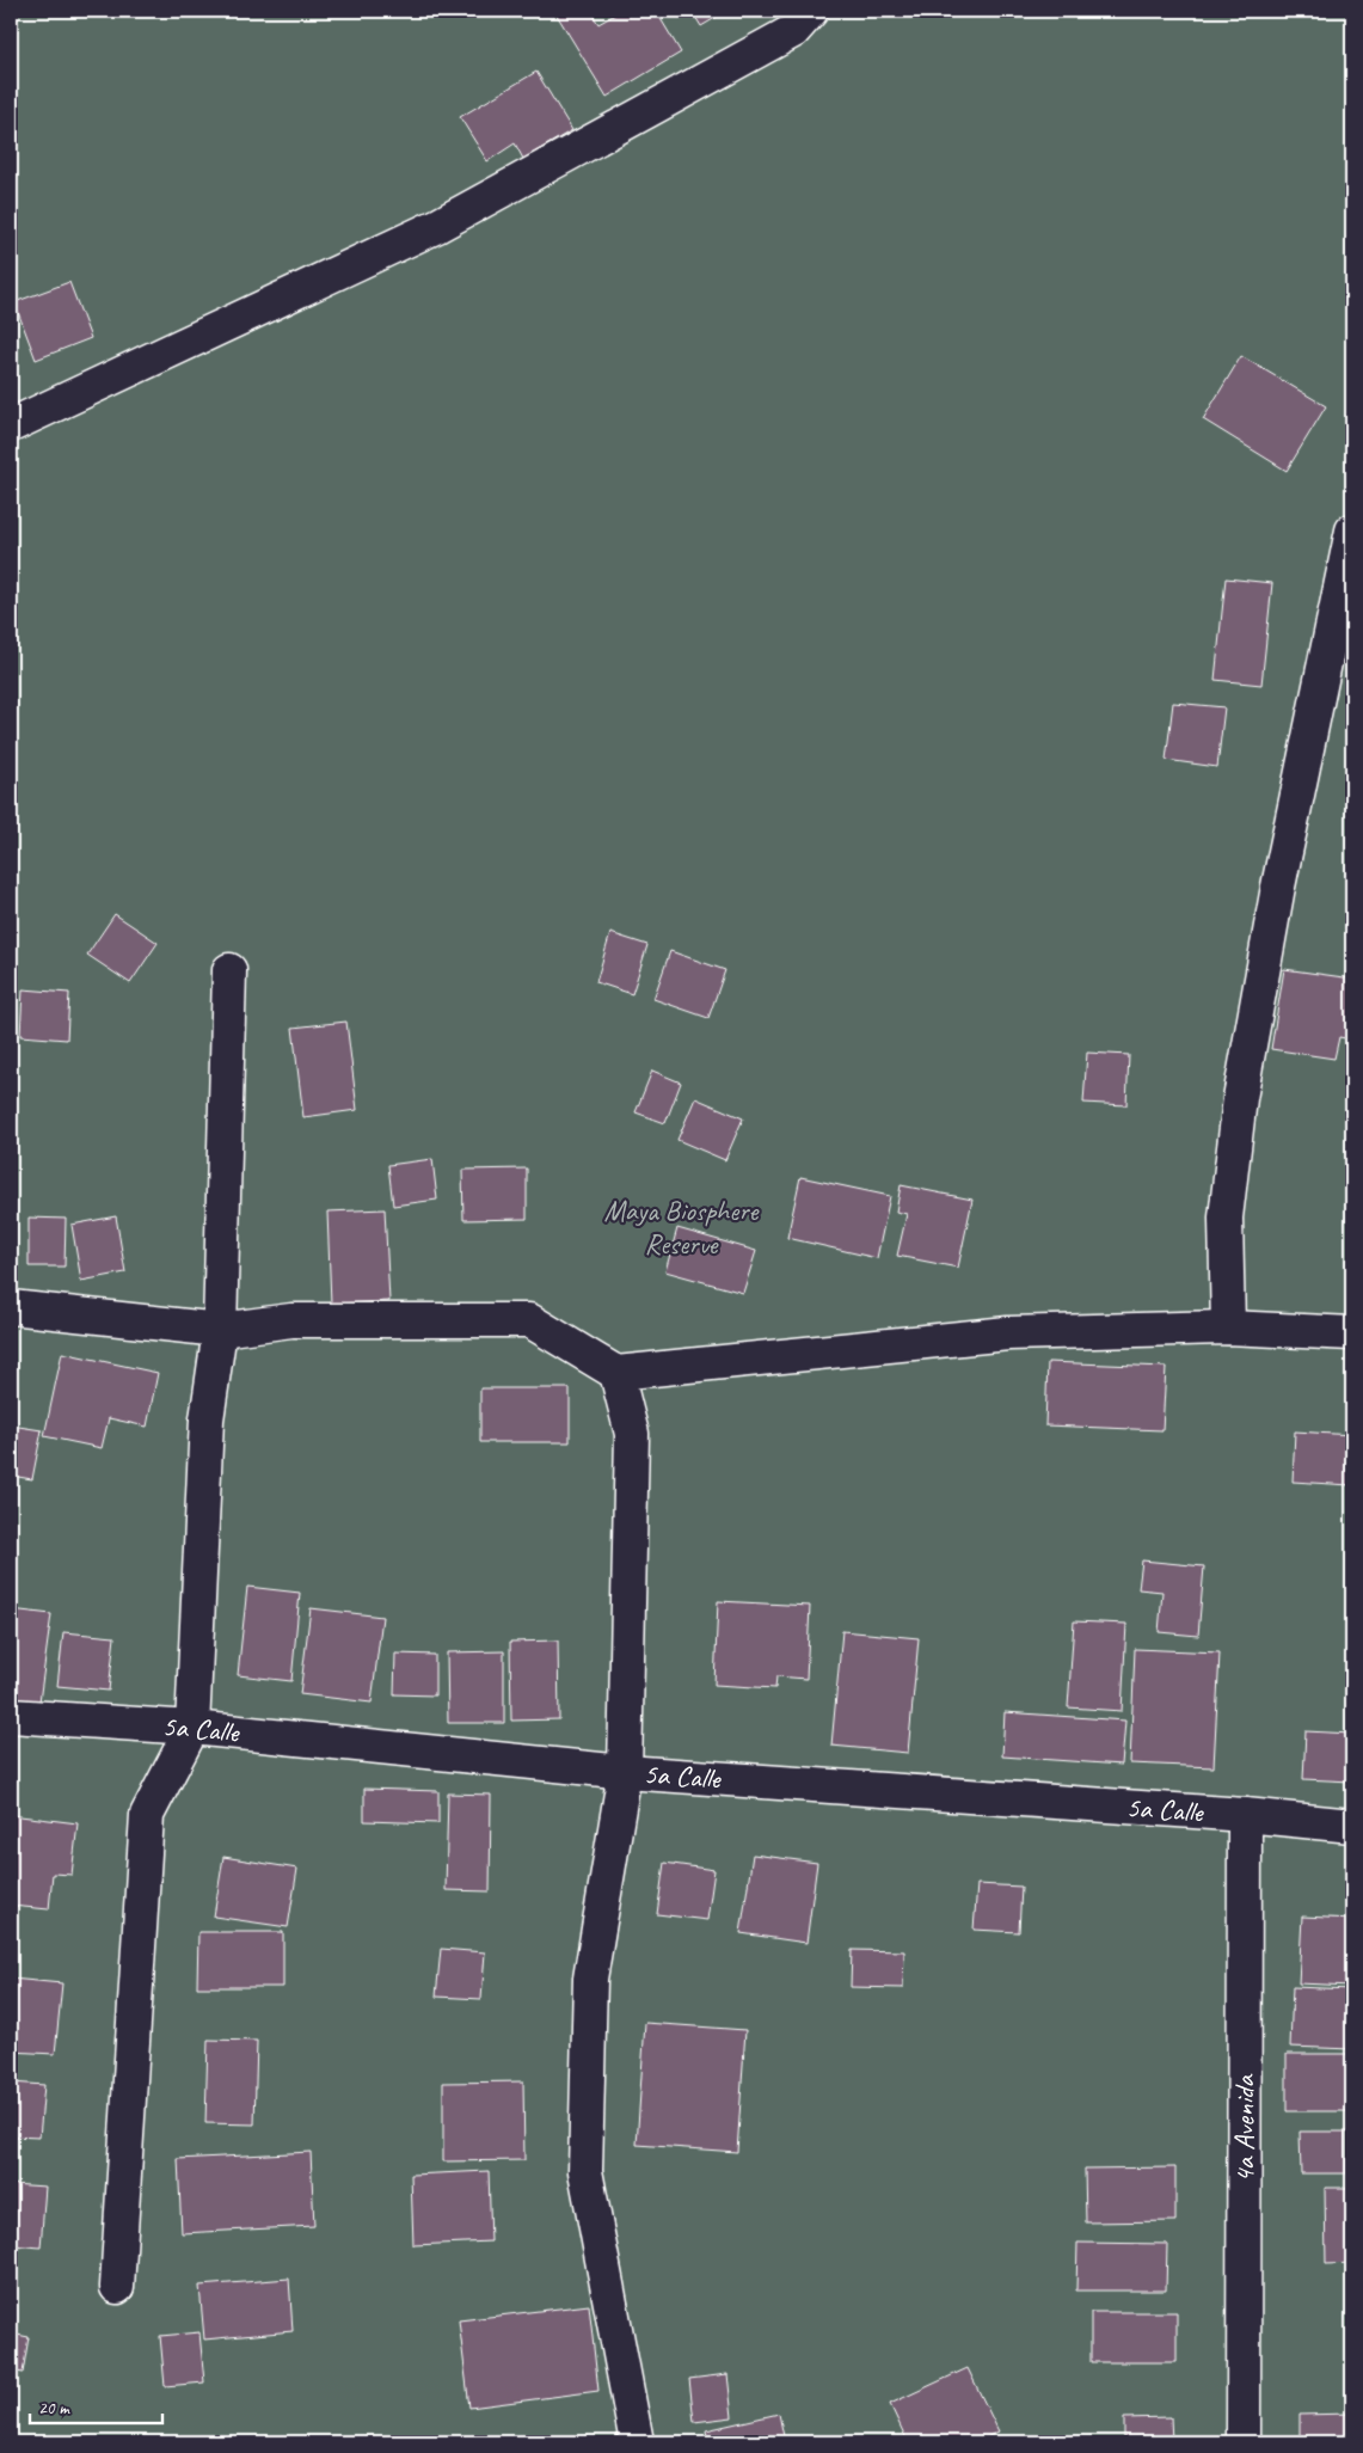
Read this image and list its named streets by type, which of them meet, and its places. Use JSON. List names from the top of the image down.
{
  "streets": {
    "street": ["5a Calle", "4a Avenida"]
  },
  "crossings": [
    ["5a Calle", "4a Avenida"]
  ],
  "parks": ["Maya Biosphere Reserve"],
  "scale_bar": "20 m"
}
